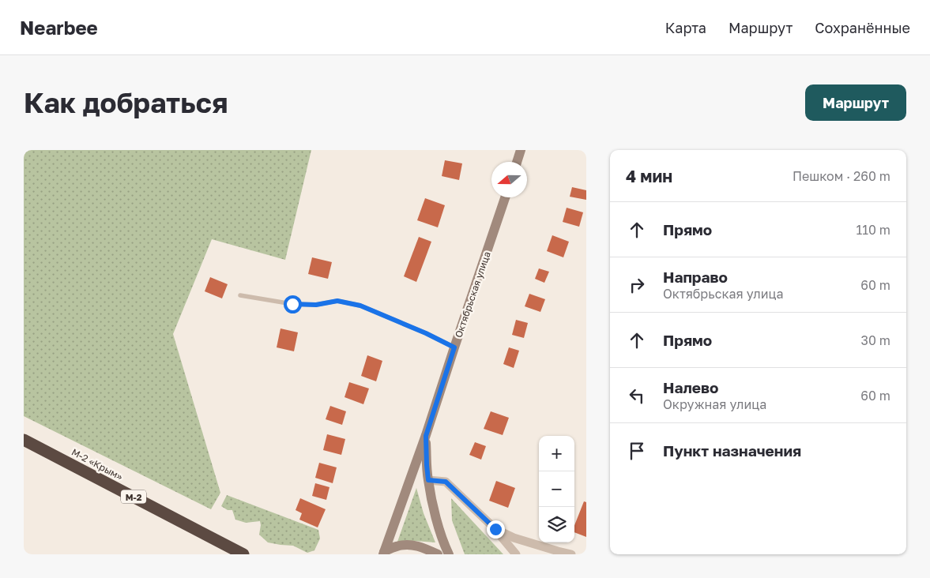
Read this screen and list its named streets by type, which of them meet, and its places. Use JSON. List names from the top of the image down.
{
  "streets": {
    "highway": ["М-2 «Крым»", "М-2"],
    "main road": ["Октябрьская улица"]
  },
  "north": "left",
  "page": {
    "header": "Nearbee",
    "nav": ["Карта", "Маршрут", "Сохранённые"],
    "buttons": "Маршрут",
    "title": "Как добраться",
    "heading": ["4 мин", "Пешком · 260 m"],
    "list": [
      ["Прямо", "110 m"],
      ["Направо", "Октябрьская улица", "60 m"],
      ["Прямо", "30 m"],
      ["Налево", "Окружная улица", "60 m"],
      "Пункт назначения"
    ],
    "map_buttons": ["+", "−"]
  }
}
